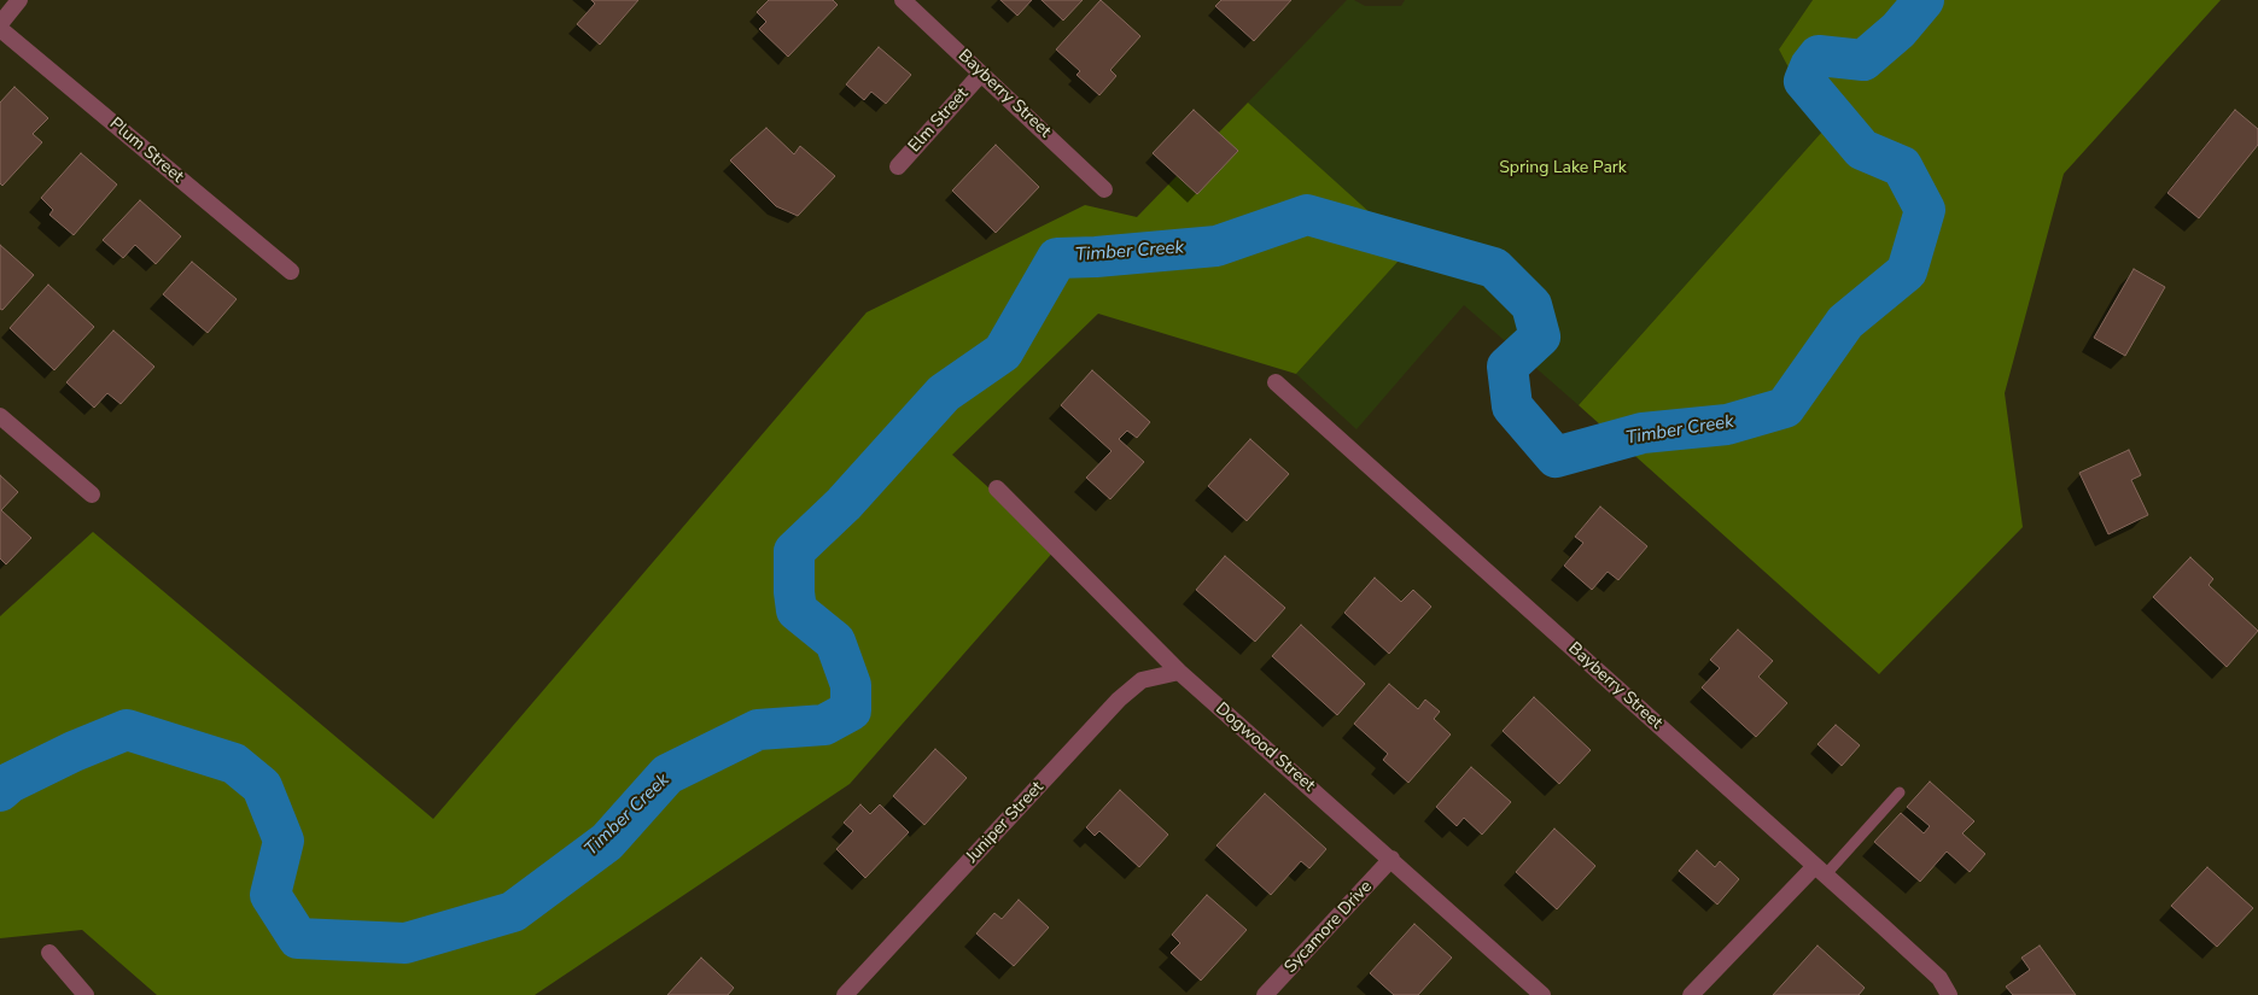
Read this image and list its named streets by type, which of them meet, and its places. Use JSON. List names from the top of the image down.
{
  "streets": {
    "street": [
      "Bayberry Street",
      "Elm Street",
      "Plum Street",
      "Dogwood Street",
      "Juniper Street",
      "Sycamore Drive"
    ]
  },
  "crossings": [
    ["Bayberry Street", "Elm Street"],
    ["Dogwood Street", "Juniper Street"],
    ["Dogwood Street", "Sycamore Drive"]
  ],
  "water": ["Timber Creek"],
  "parks": ["Spring Lake Park"]
}
